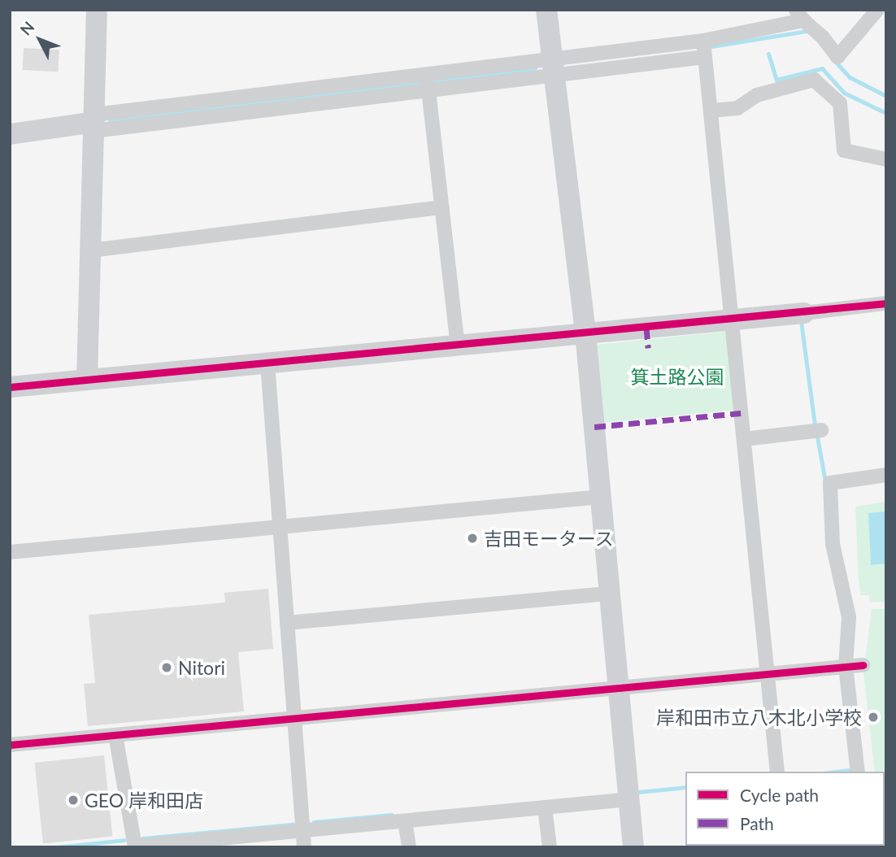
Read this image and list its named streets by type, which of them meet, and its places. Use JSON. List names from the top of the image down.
{
  "parks": ["箕土路公園"],
  "places": [
    "吉田モータース",
    "Nitori",
    "岸和田市立八木北小学校",
    "GEO 岸和田店"
  ],
  "legend": ["Cycle path", "Path"],
  "north": "top left"
}
